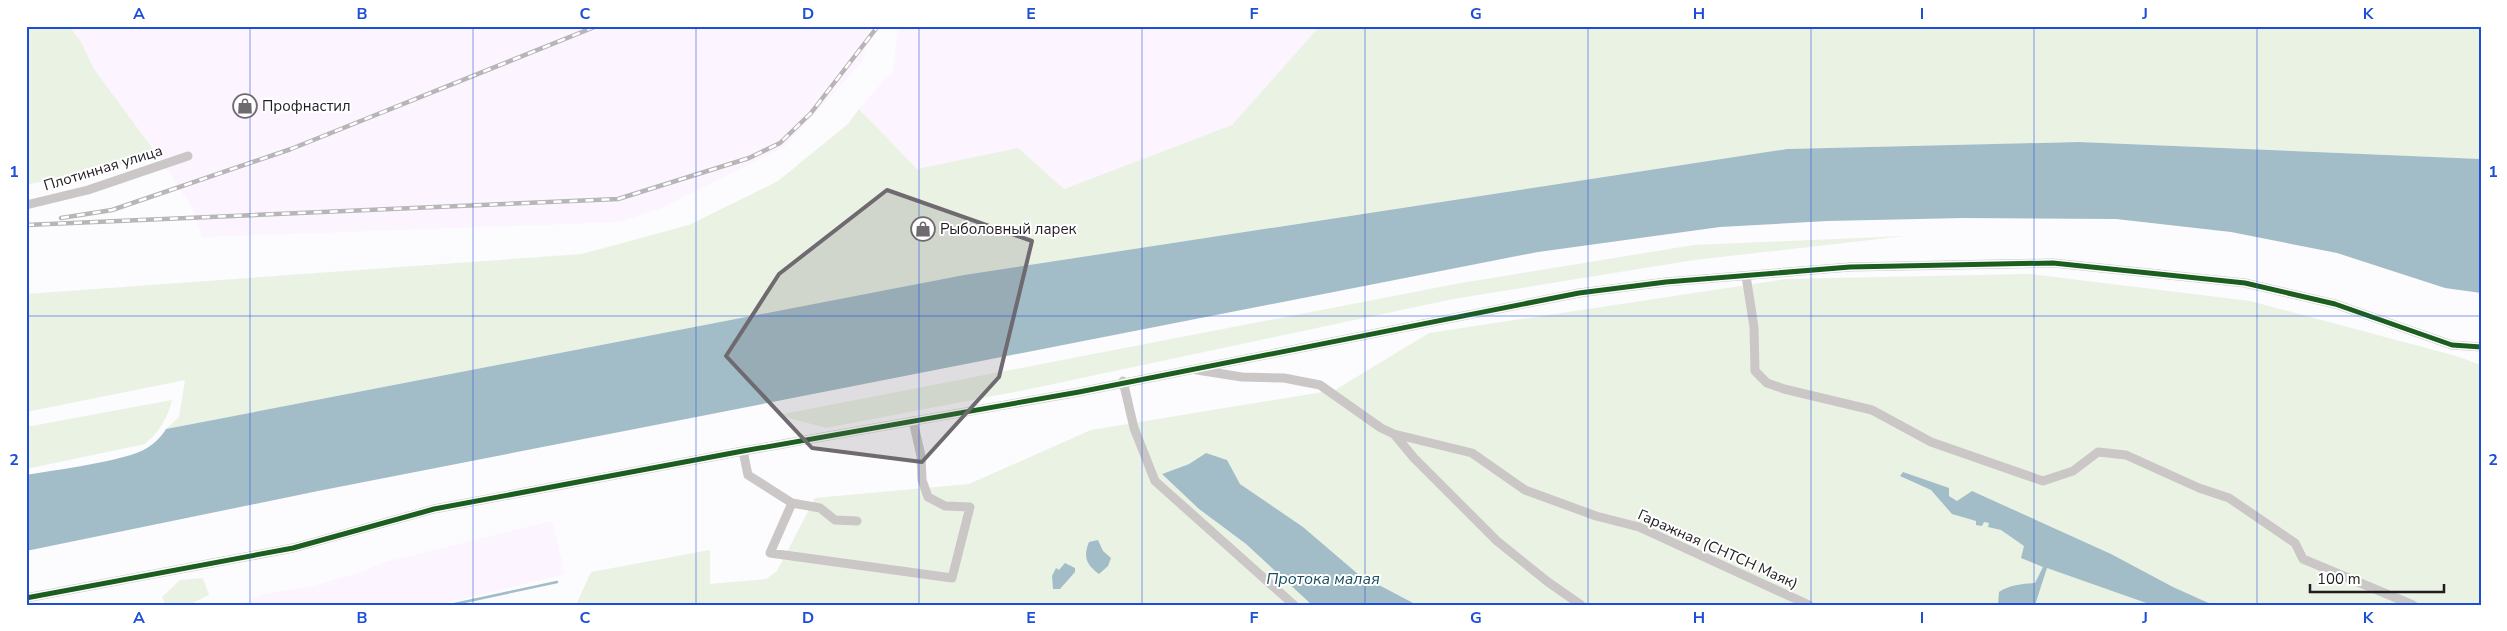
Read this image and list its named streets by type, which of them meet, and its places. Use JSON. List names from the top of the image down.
{
  "streets": {
    "street": ["Плотинная улица", "Гаражная (СНТСН Маяк)"]
  },
  "water": ["Протока малая"],
  "places": {
    "shop": ["Профнастил", "Рыболовный ларек"]
  },
  "scale_bar": "100 m",
  "grid": {
    "columns": [
      "A",
      "B",
      "C",
      "D",
      "E",
      "F",
      "G",
      "H",
      "I",
      "J",
      "K"
    ],
    "rows": ["1", "2"]
  }
}
